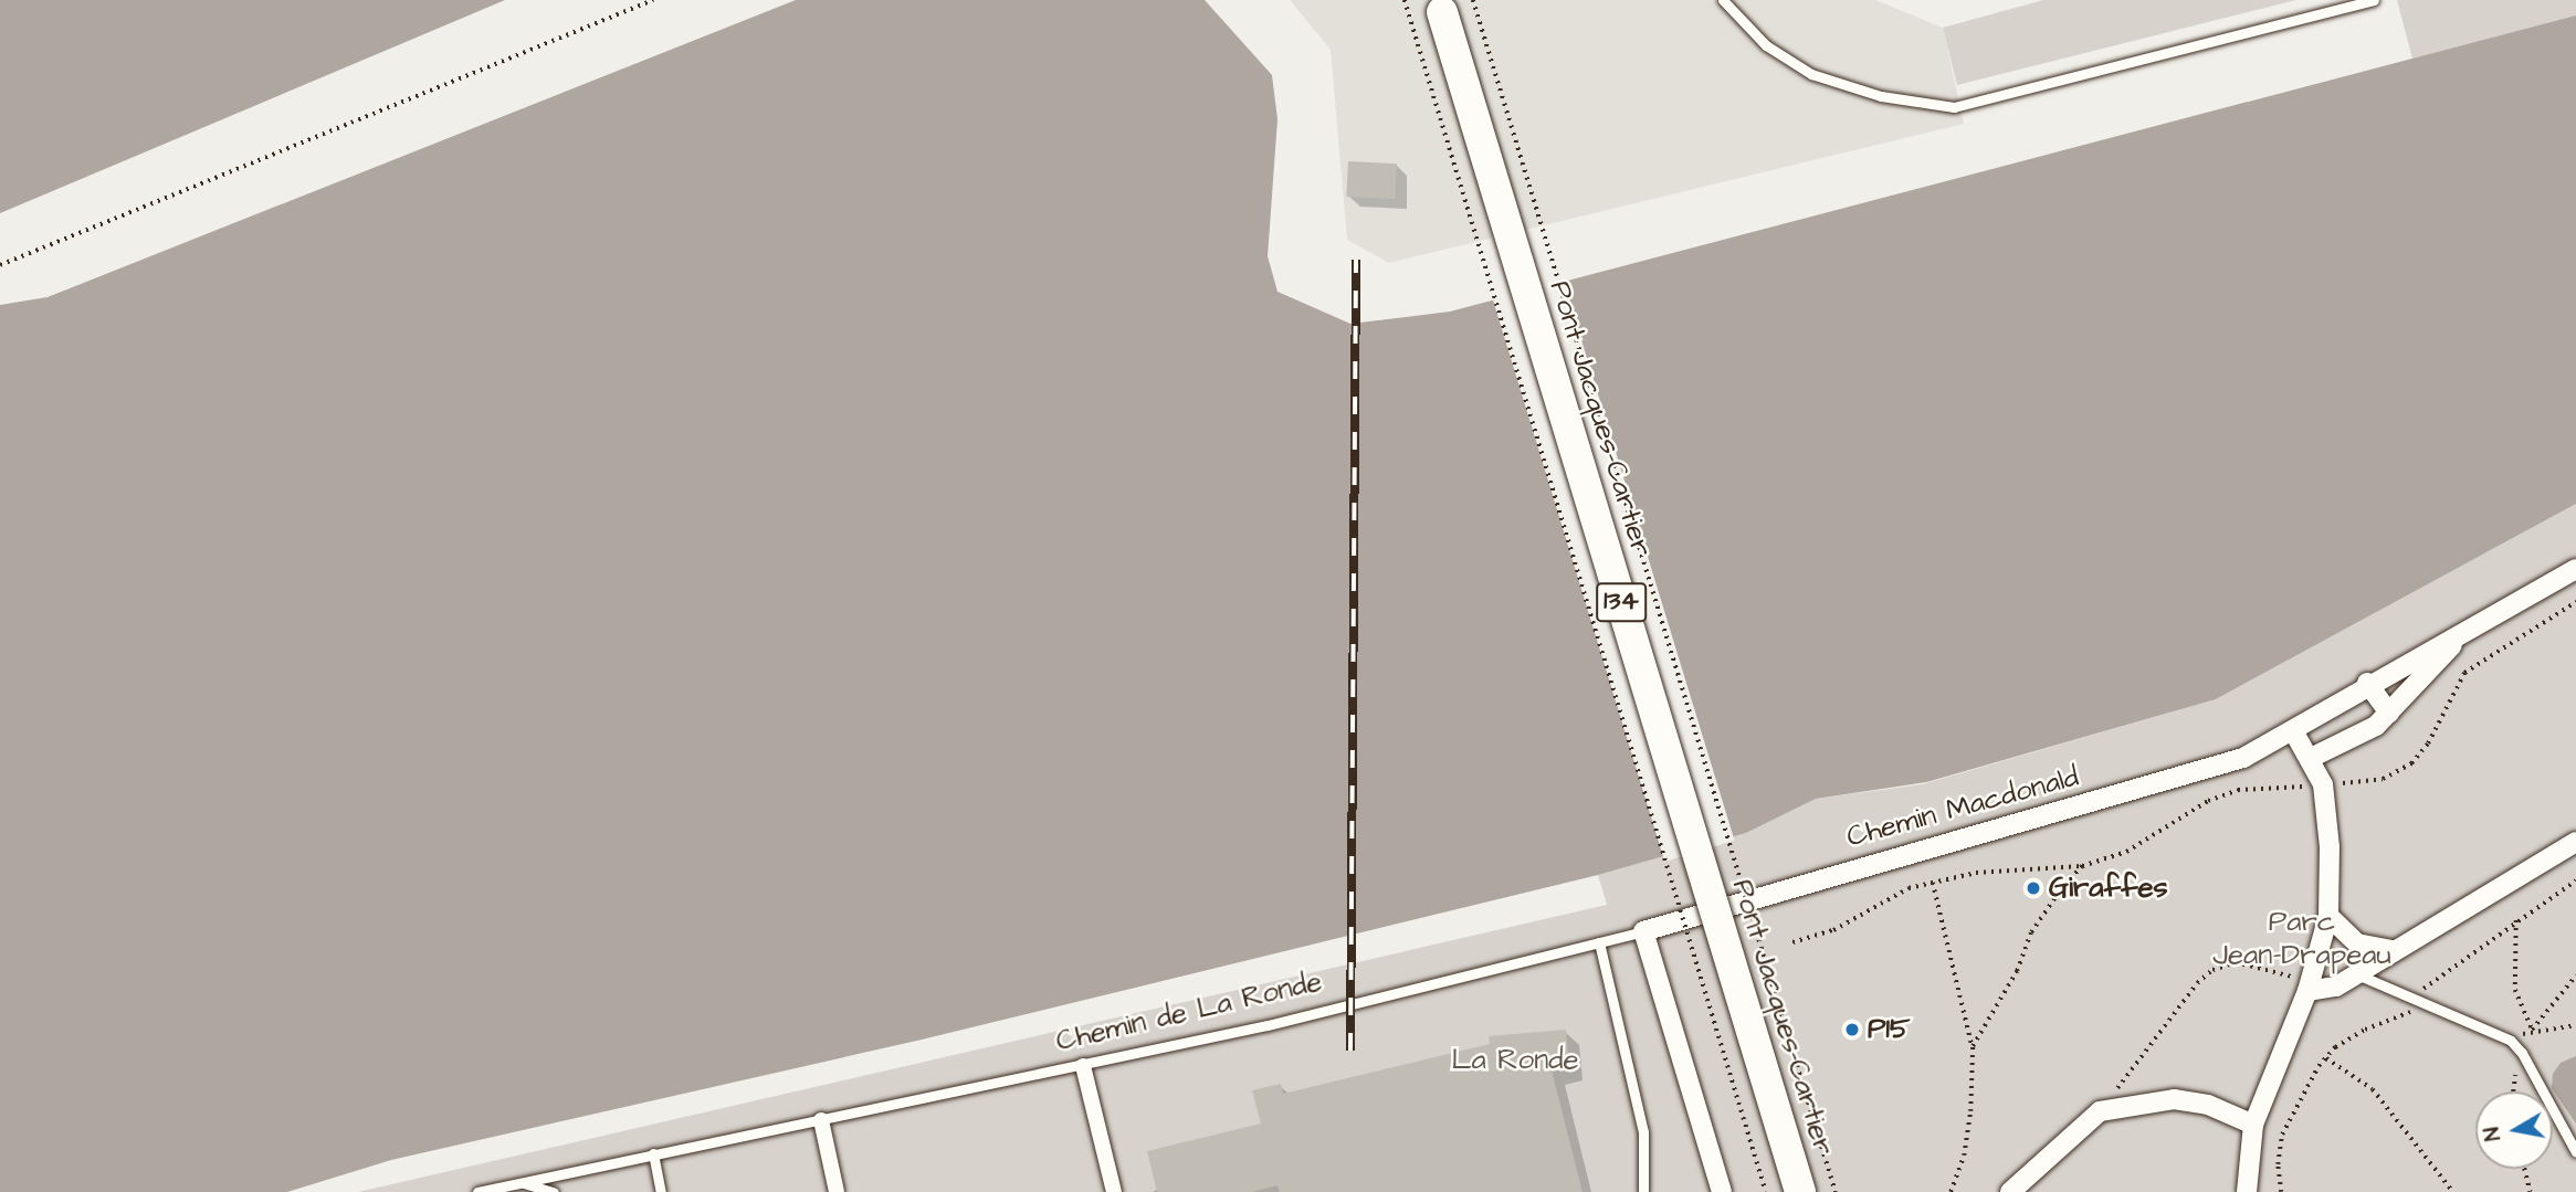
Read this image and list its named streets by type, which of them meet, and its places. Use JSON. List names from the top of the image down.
{
  "streets": {
    "main road": ["Pont Jacques-Cartier", "134"],
    "street": ["Chemin Macdonald"],
    "lane": ["Chemin de La Ronde"]
  },
  "crossings": [
    ["Chemin Macdonald", "Chemin de La Ronde"]
  ],
  "parks": ["Parc Jean-Drapeau", "La Ronde"],
  "places": ["Giraffes", "P15"],
  "north": "left"
}
